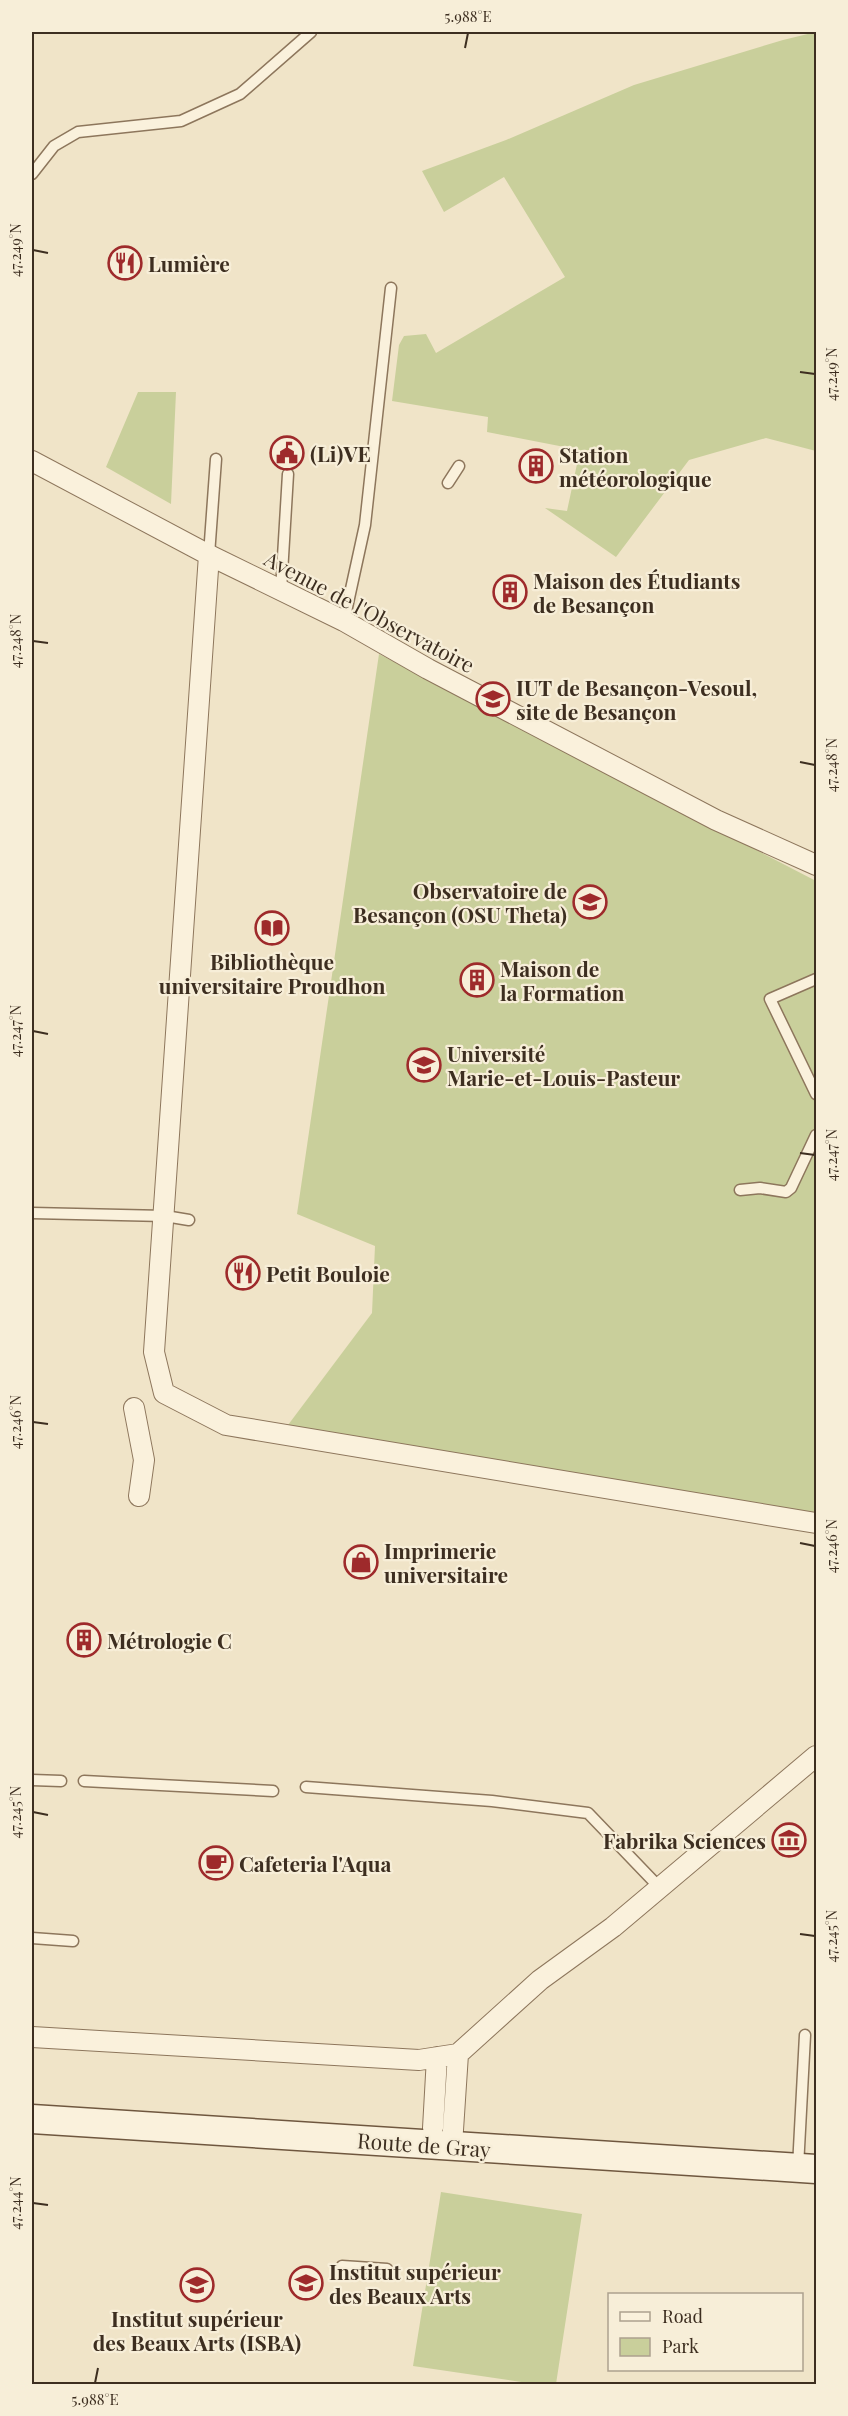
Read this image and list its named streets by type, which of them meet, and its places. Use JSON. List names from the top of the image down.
{
  "streets": {
    "main road": ["Route de Gray"],
    "street": ["Avenue de l'Observatoire"]
  },
  "places": {
    "restaurant": ["Lumière", "Petit Bouloie"],
    "public building": ["(Li)VE"],
    "building": [
      "Station météorologique",
      "Maison des Étudiants de Besançon",
      "Maison de la Formation",
      "Métrologie C"
    ],
    "school or university": [
      "IUT de Besançon-Vesoul, site de Besançon",
      "Observatoire de Besançon (OSU Theta)",
      "Université Marie-et-Louis-Pasteur",
      "Institut supérieur des Beaux Arts",
      "Institut supérieur des Beaux Arts (ISBA)"
    ],
    "library": ["Bibliothèque universitaire Proudhon"],
    "shop": ["Imprimerie universitaire"],
    "museum": ["Fabrika Sciences"],
    "cafe": ["Cafeteria l'Aqua"]
  },
  "legend": ["Road", "Park"],
  "coordinates": [
    "5.988°E",
    "47.249°N",
    "47.248°N",
    "47.247°N",
    "47.246°N",
    "47.245°N",
    "47.244°N"
  ]
}
